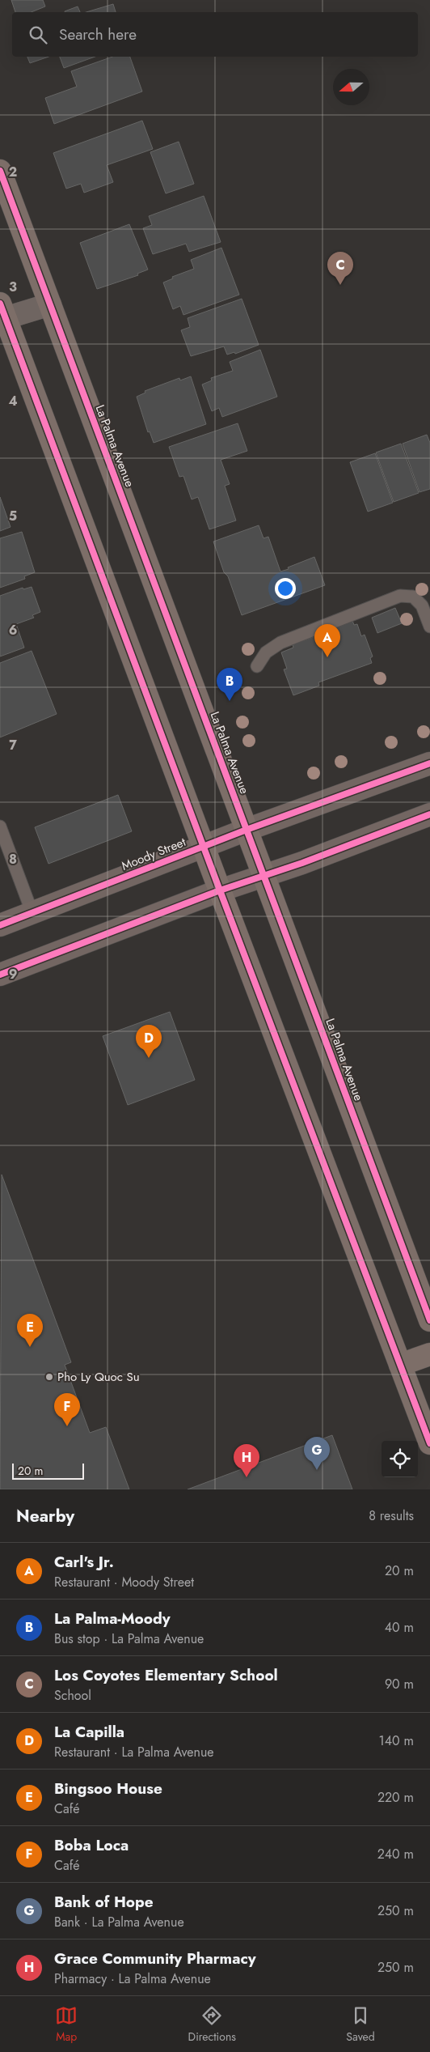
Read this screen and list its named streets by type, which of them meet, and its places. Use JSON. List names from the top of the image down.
{
  "streets": {
    "main road": ["La Palma Avenue", "Moody Street"]
  },
  "crossings": [
    ["La Palma Avenue", "Moody Street"]
  ],
  "places": ["Pho Ly Quoc Su"],
  "scale_bar": "20 m",
  "north": "left",
  "page": {
    "search": "Search here",
    "pins": [
      "C",
      "A",
      "B",
      "D",
      "E",
      "F",
      "G",
      "H"
    ],
    "scale": "20 m",
    "heading": ["Nearby", "8 results"],
    "list": [
      {
        "mark": "A",
        "name": "Carl's Jr.",
        "note": "Restaurant · Moody Street",
        "value": "20 m"
      },
      {
        "mark": "B",
        "name": "La Palma-Moody",
        "note": "Bus stop · La Palma Avenue",
        "value": "40 m"
      },
      {
        "mark": "C",
        "name": "Los Coyotes Elementary School",
        "note": "School",
        "value": "90 m"
      },
      {
        "mark": "D",
        "name": "La Capilla",
        "note": "Restaurant · La Palma Avenue",
        "value": "140 m"
      },
      {
        "mark": "E",
        "name": "Bingsoo House",
        "note": "Café",
        "value": "220 m"
      },
      {
        "mark": "F",
        "name": "Boba Loca",
        "note": "Café",
        "value": "240 m"
      },
      {
        "mark": "G",
        "name": "Bank of Hope",
        "note": "Bank · La Palma Avenue",
        "value": "250 m"
      },
      {
        "mark": "H",
        "name": "Grace Community Pharmacy",
        "note": "Pharmacy · La Palma Avenue",
        "value": "250 m"
      }
    ],
    "nav": ["Map", "Directions", "Saved"]
  },
  "grid": {
    "rows": [
      "2",
      "3",
      "4",
      "5",
      "6",
      "7",
      "8",
      "9"
    ]
  }
}
